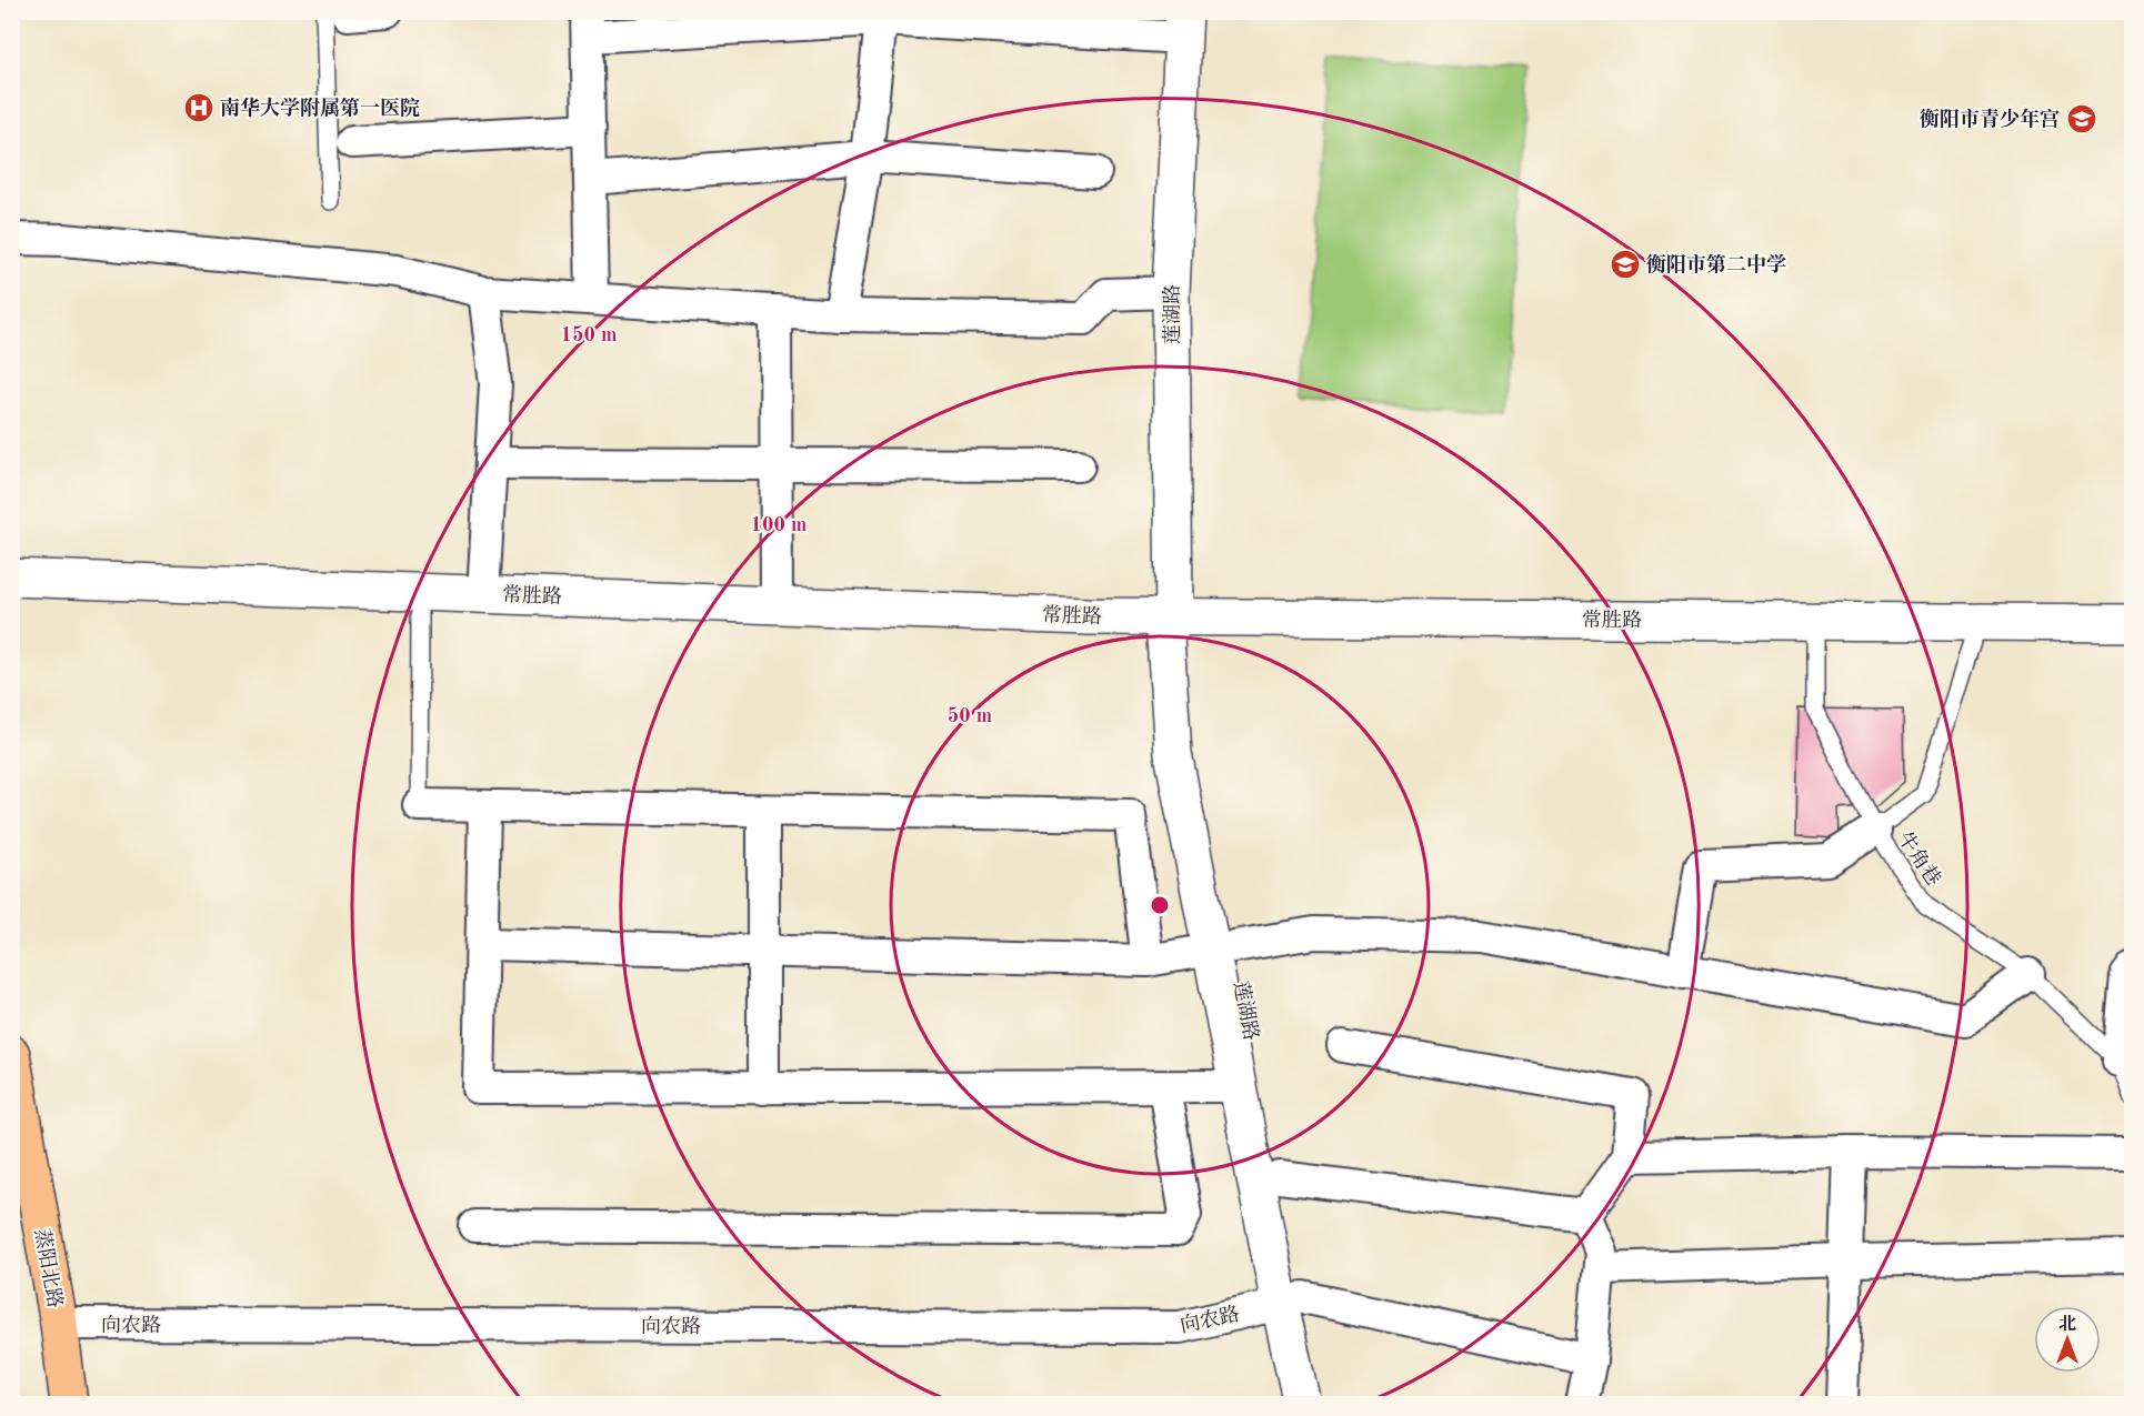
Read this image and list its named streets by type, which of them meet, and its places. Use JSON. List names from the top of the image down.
{
  "streets": {
    "main road": ["蒸阳北路"],
    "street": ["莲湖路", "常胜路", "向农路"],
    "lane": ["牛角巷"]
  },
  "crossings": [
    ["莲湖路", "常胜路"],
    ["莲湖路", "向农路"],
    ["常胜路", "牛角巷"],
    ["蒸阳北路", "向农路"]
  ],
  "places": {
    "hospital": ["南华大学附属第一医院"],
    "school or university": ["衡阳市青少年宫", "衡阳市第二中学"]
  },
  "north": "top",
  "rings": ["150 m", "100 m", "50 m"]
}
